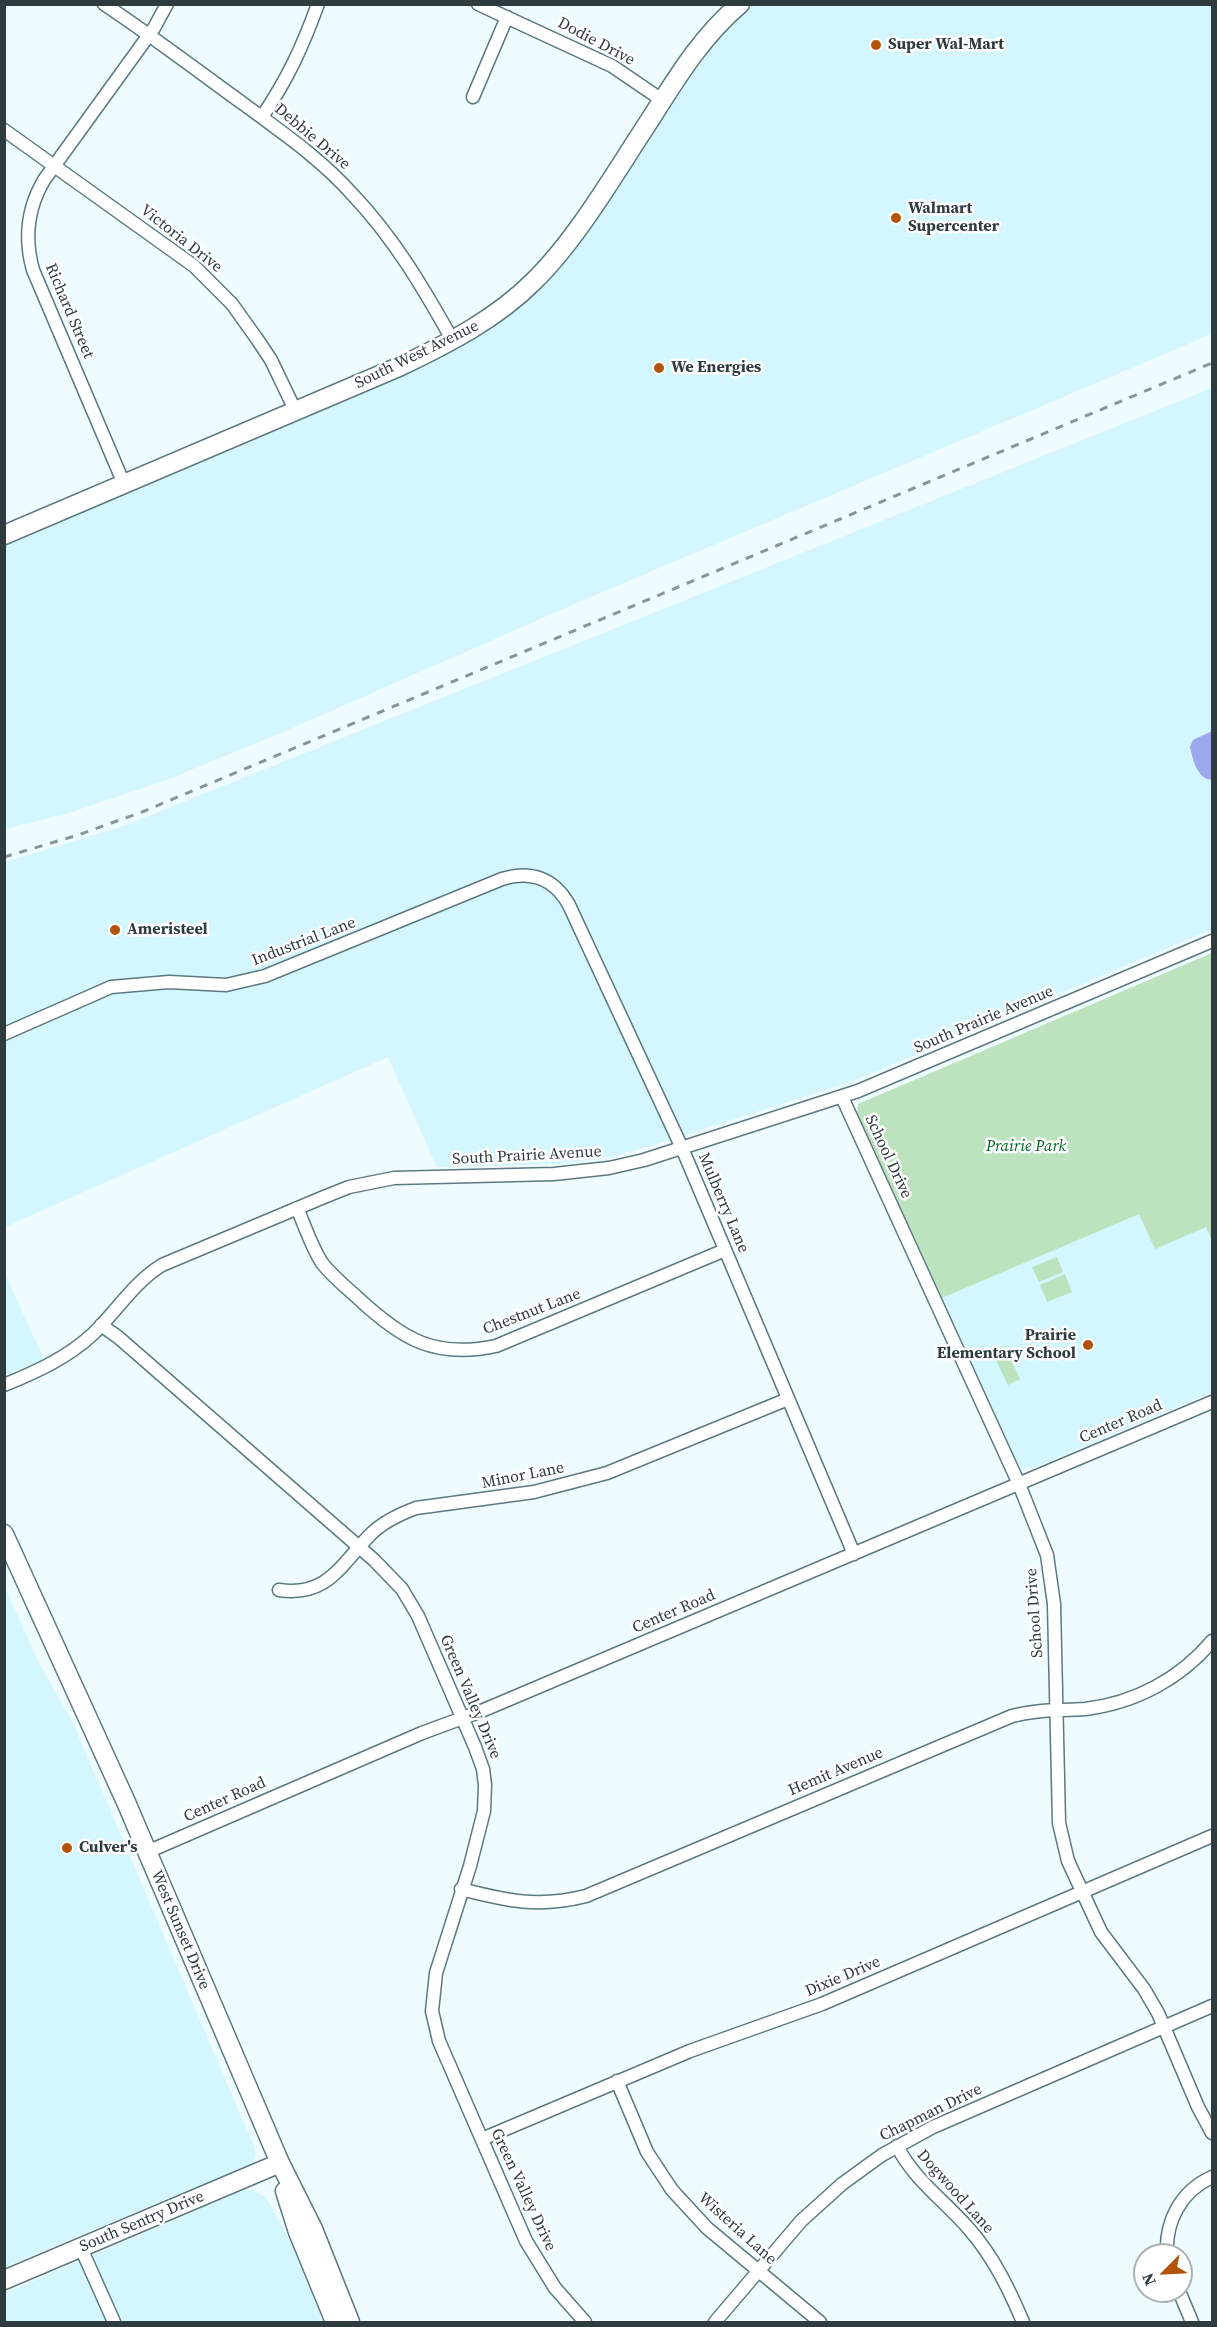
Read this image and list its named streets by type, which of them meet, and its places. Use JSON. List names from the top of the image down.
{
  "streets": {
    "street": [
      "Dodie Drive",
      "Debbie Drive",
      "Victoria Drive",
      "Richard Street",
      "South West Avenue",
      "Industrial Lane",
      "South Prairie Avenue",
      "School Drive",
      "Mulberry Lane",
      "Chestnut Lane",
      "Center Road",
      "Minor Lane",
      "Green Valley Drive",
      "Hemit Avenue",
      "West Sunset Drive",
      "Dixie Drive",
      "Chapman Drive",
      "Dogwood Lane",
      "South Sentry Drive",
      "Wisteria Lane"
    ]
  },
  "crossings": [
    ["Dodie Drive", "South West Avenue"],
    ["Debbie Drive", "Richard Street"],
    ["Debbie Drive", "South West Avenue"],
    ["Victoria Drive", "Richard Street"],
    ["Victoria Drive", "South West Avenue"],
    ["Richard Street", "South West Avenue"],
    ["Industrial Lane", "Mulberry Lane"],
    ["South Prairie Avenue", "School Drive"],
    ["South Prairie Avenue", "Mulberry Lane"],
    ["South Prairie Avenue", "Chestnut Lane"],
    ["South Prairie Avenue", "Green Valley Drive"],
    ["School Drive", "Center Road"],
    ["School Drive", "Hemit Avenue"],
    ["School Drive", "Dixie Drive"],
    ["School Drive", "Chapman Drive"],
    ["Mulberry Lane", "Chestnut Lane"],
    ["Mulberry Lane", "Center Road"],
    ["Mulberry Lane", "Minor Lane"],
    ["Center Road", "Green Valley Drive"],
    ["Center Road", "West Sunset Drive"],
    ["Minor Lane", "Green Valley Drive"],
    ["Green Valley Drive", "Hemit Avenue"],
    ["Green Valley Drive", "Dixie Drive"],
    ["West Sunset Drive", "South Sentry Drive"],
    ["Dixie Drive", "Wisteria Lane"],
    ["Chapman Drive", "Dogwood Lane"],
    ["Chapman Drive", "Wisteria Lane"]
  ],
  "parks": ["Prairie Park"],
  "places": [
    "Super Wal-Mart",
    "Walmart Supercenter",
    "We Energies",
    "Ameristeel",
    "Prairie Elementary School",
    "Culver's"
  ],
  "north": "bottom left"
}
